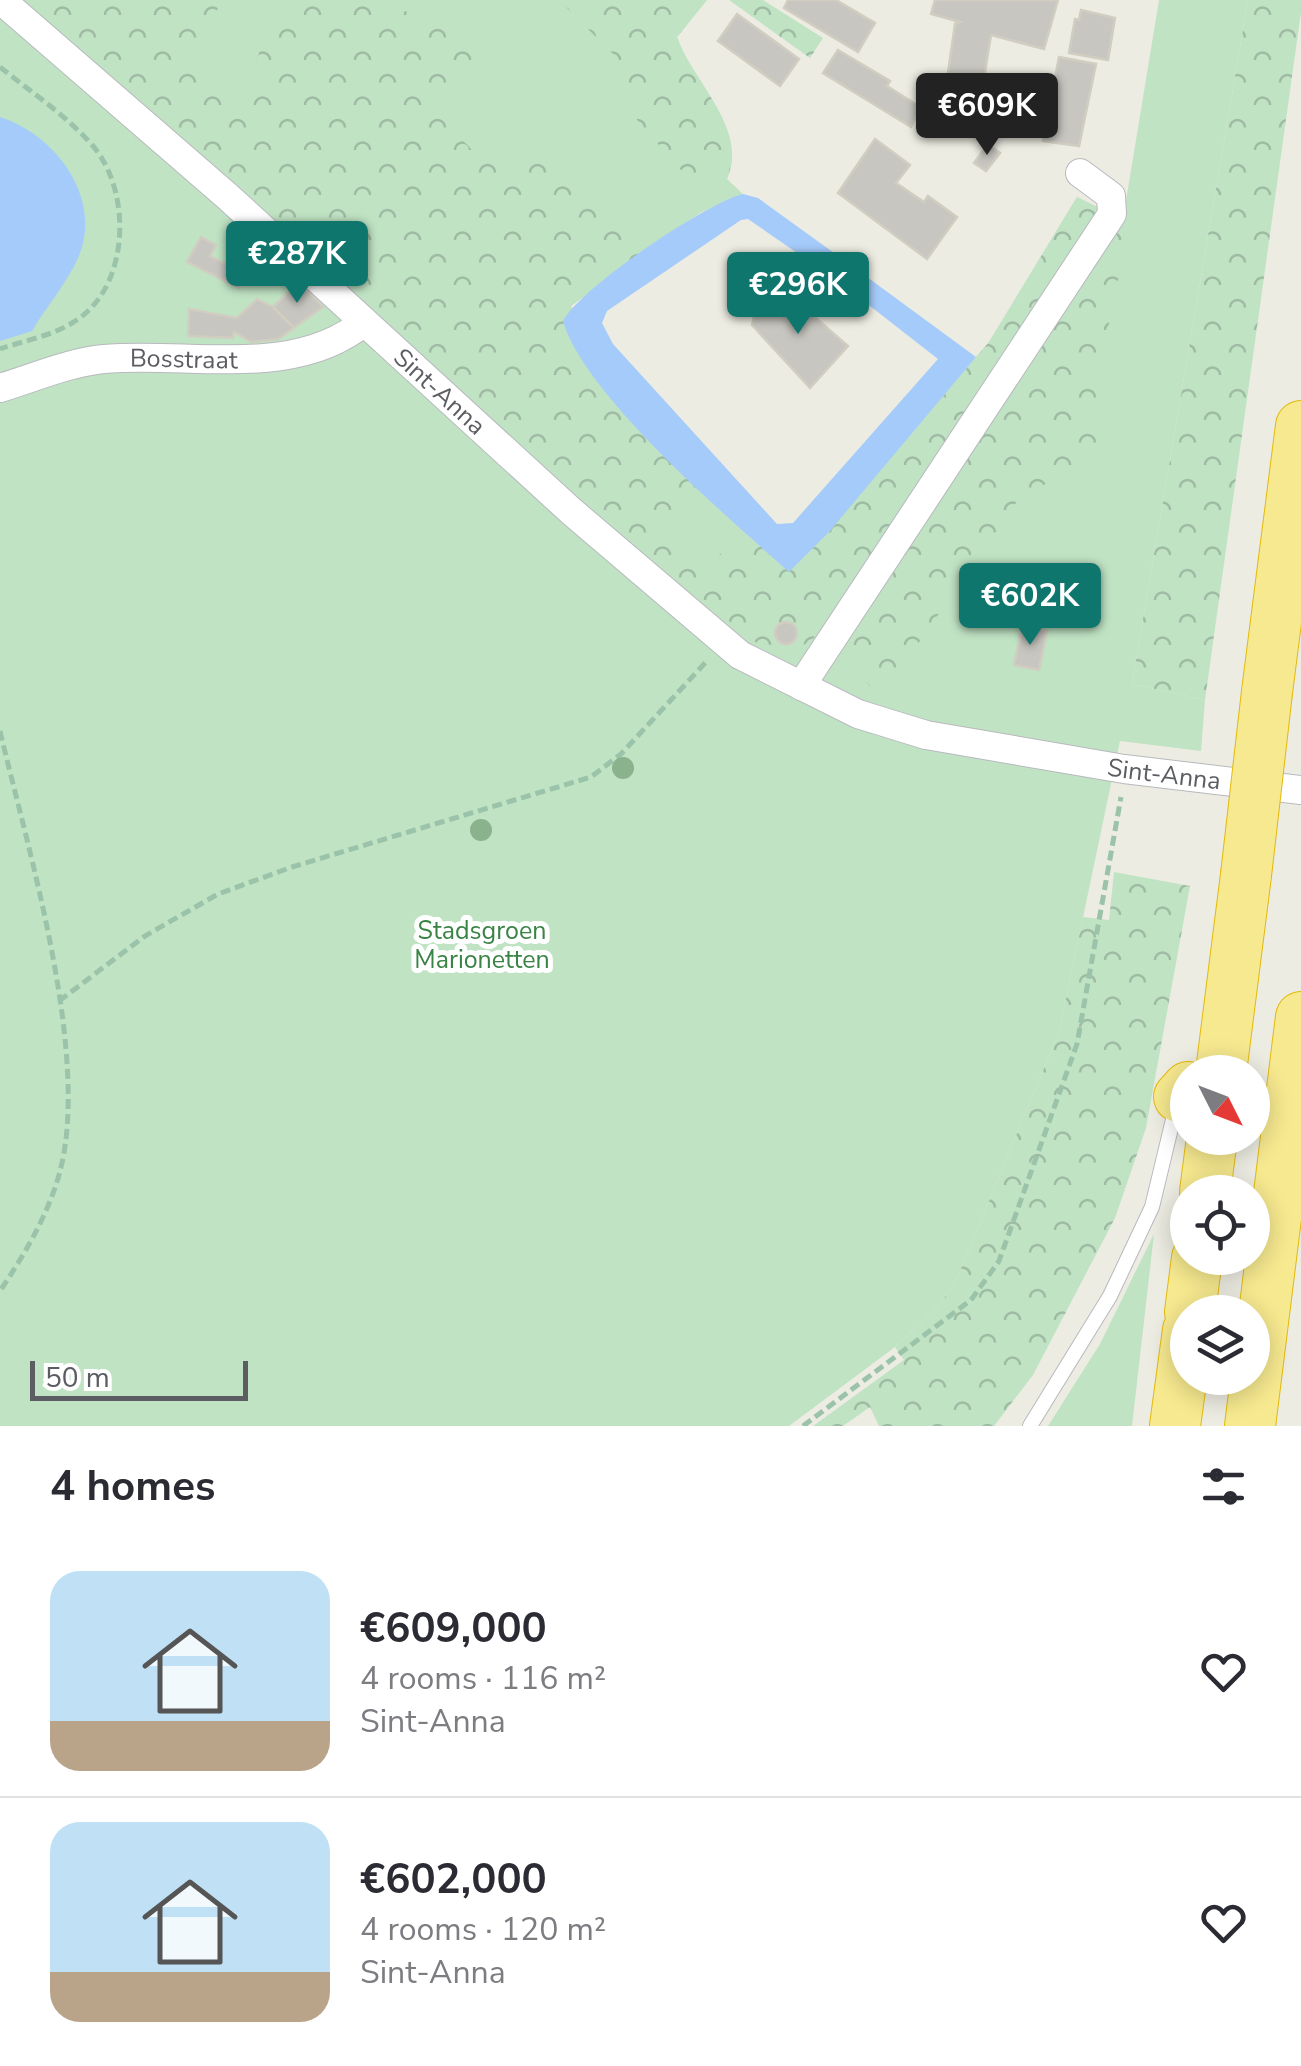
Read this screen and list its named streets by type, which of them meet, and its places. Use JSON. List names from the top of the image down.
{
  "streets": {
    "street": ["Bosstraat", "Sint-Anna"]
  },
  "crossings": [
    ["Bosstraat", "Sint-Anna"]
  ],
  "parks": ["Stadsgroen Marionetten"],
  "scale_bar": "50 m",
  "north": "bottom right",
  "page": {
    "price": [
      "€609K",
      "€287K",
      "€296K",
      "€602K"
    ],
    "scale": "50 m",
    "heading": "4 homes",
    "list": [
      {
        "name": "€609,000",
        "note": "4 rooms · 116 m² · Sint-Anna"
      },
      {
        "name": "€602,000",
        "note": "4 rooms · 120 m² · Sint-Anna"
      }
    ]
  }
}
